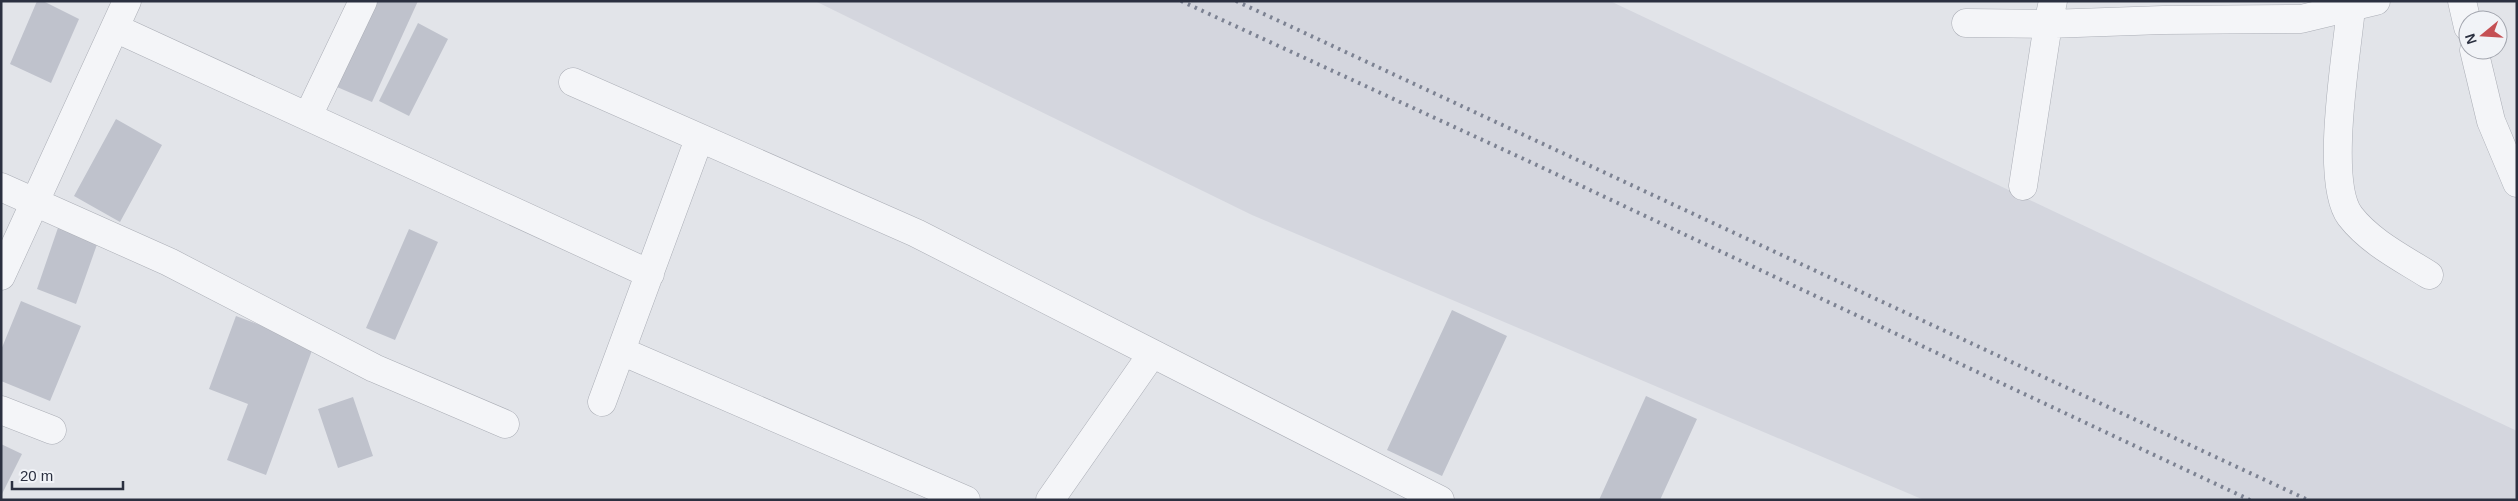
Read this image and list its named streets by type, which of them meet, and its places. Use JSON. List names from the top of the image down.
{
  "scale_bar": "20 m",
  "north": "left"
}
